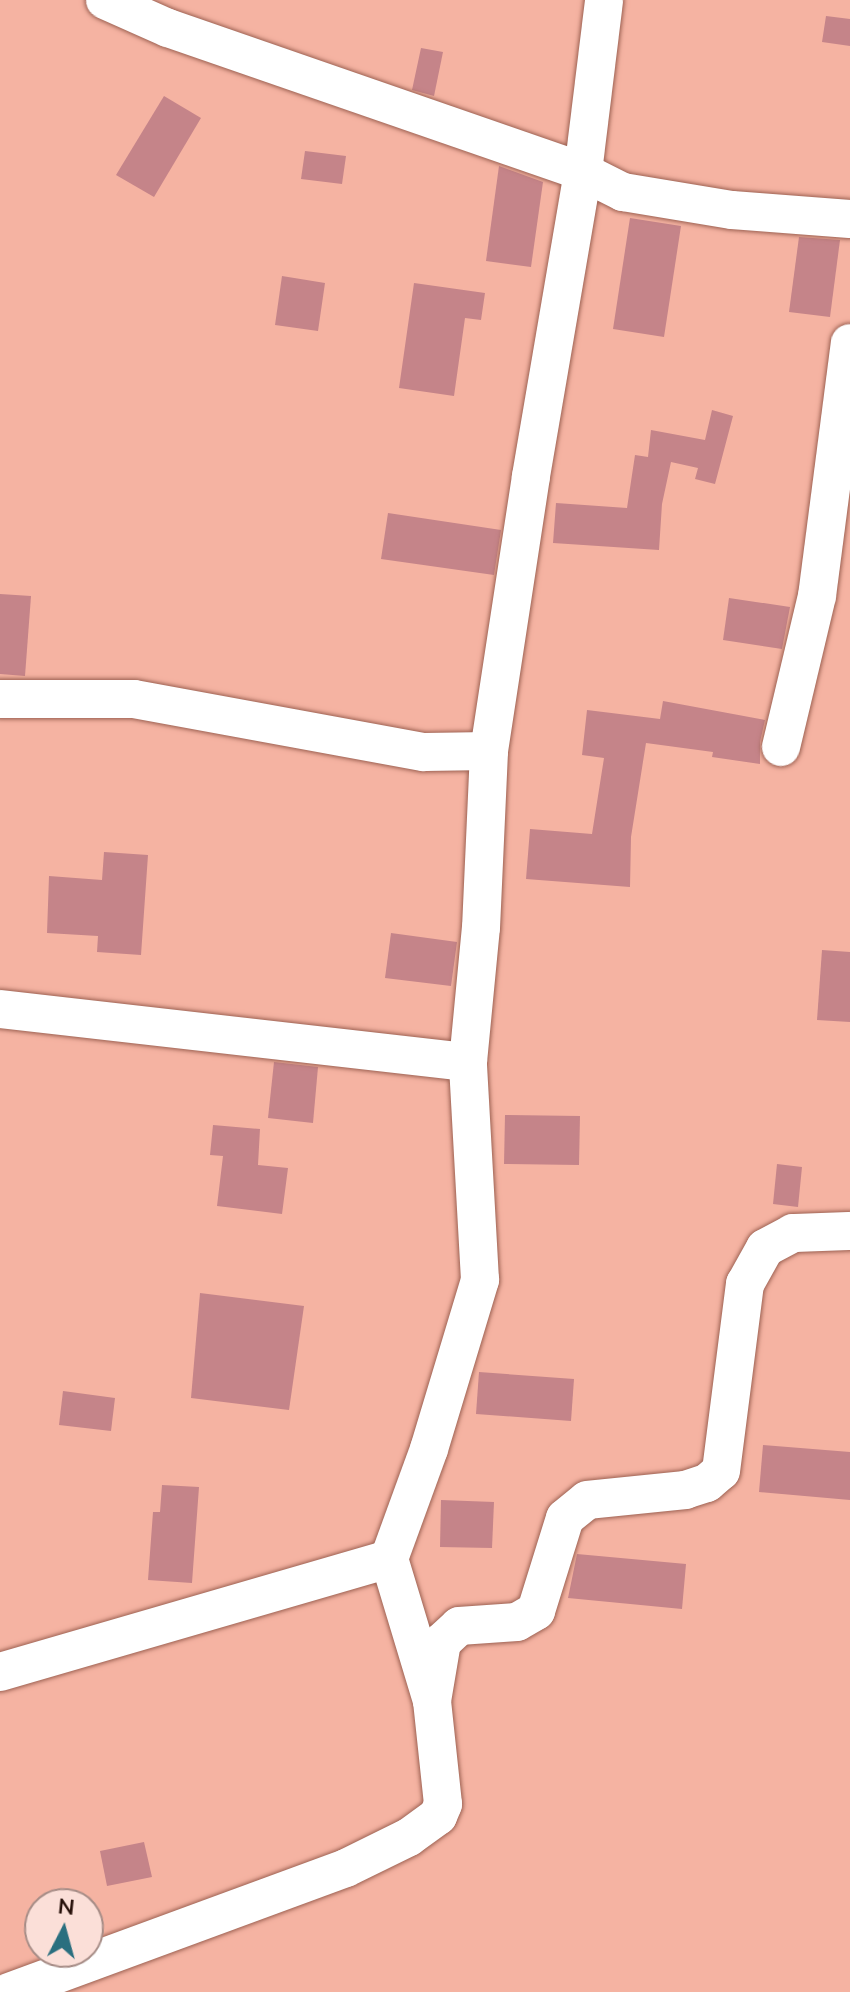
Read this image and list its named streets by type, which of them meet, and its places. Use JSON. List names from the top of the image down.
{
  "north": "top"
}
